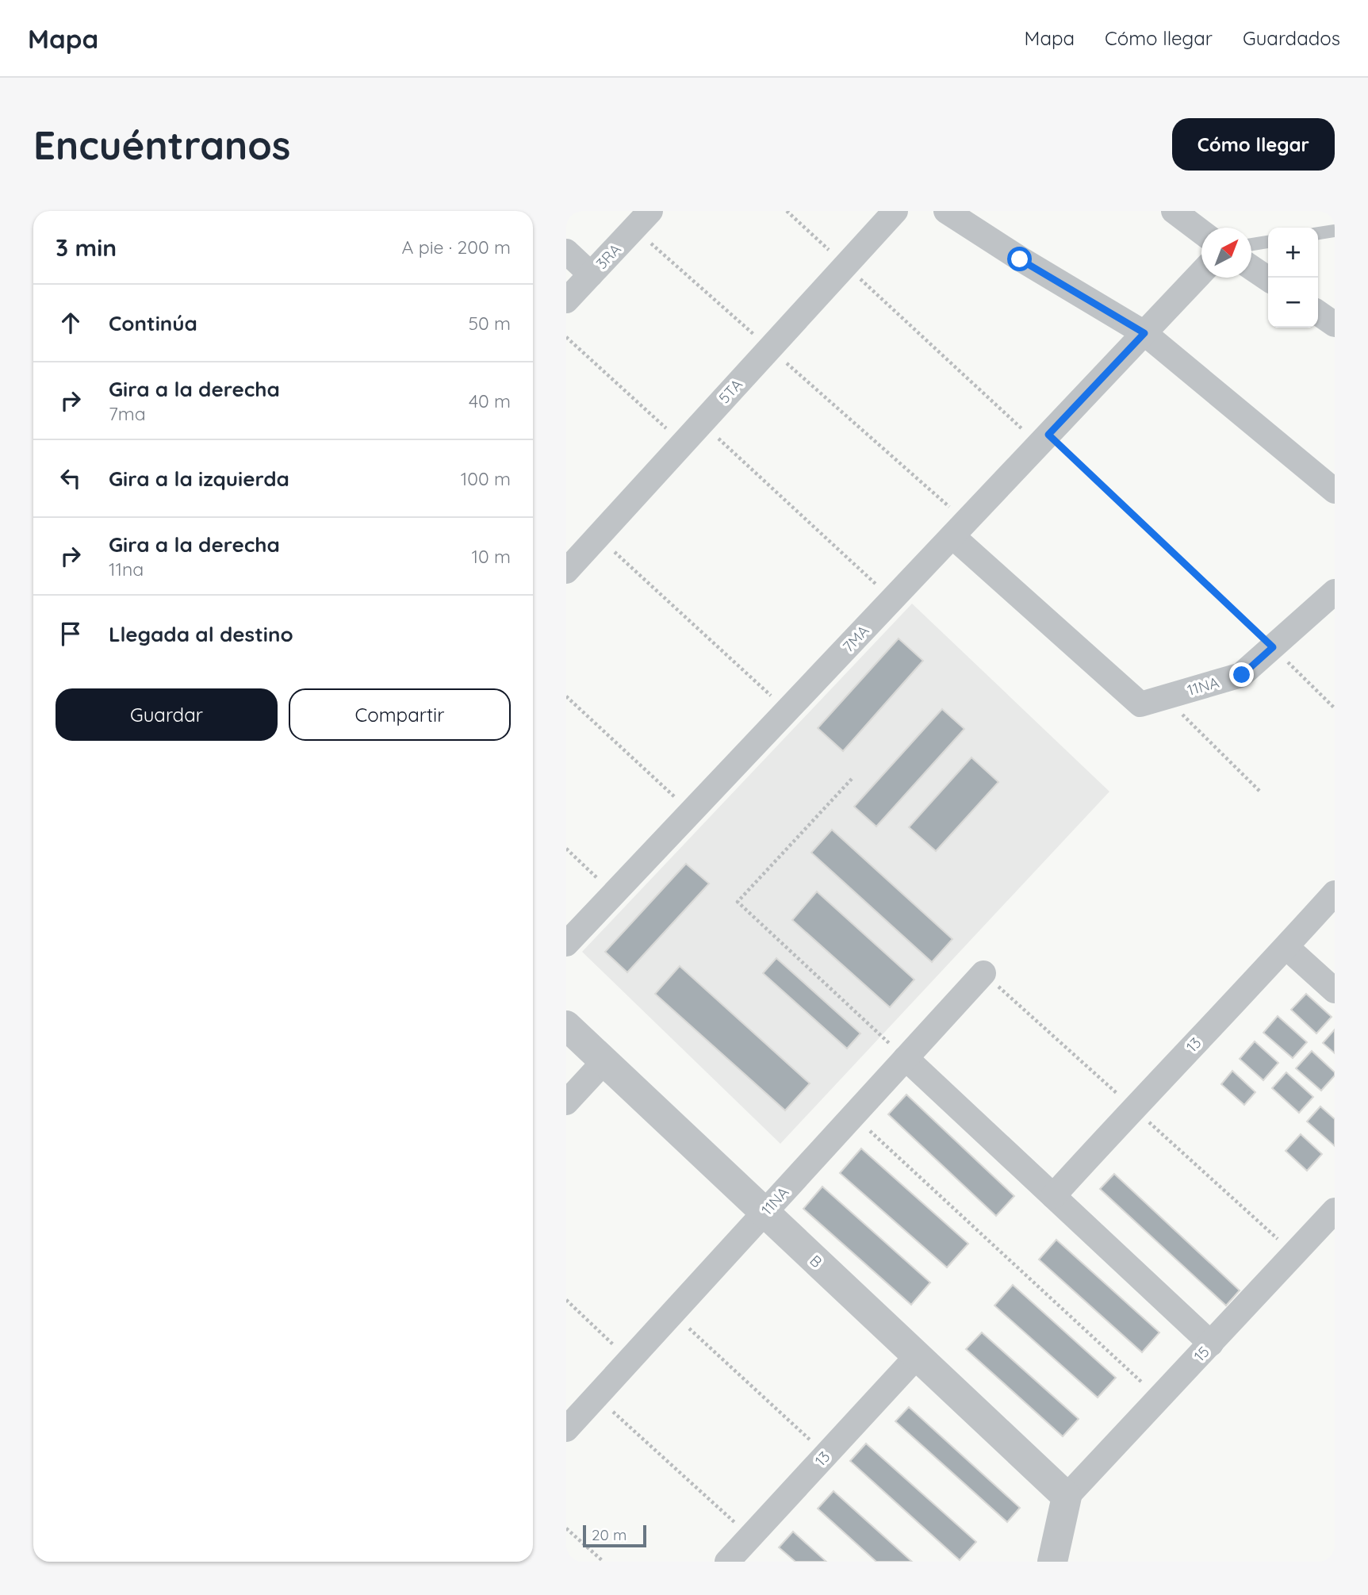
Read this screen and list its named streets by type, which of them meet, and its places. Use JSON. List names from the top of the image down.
{
  "streets": {
    "street": [
      "3RA",
      "5TA",
      "7MA",
      "11NA",
      "13",
      "B",
      "15"
    ]
  },
  "crossings": [
    ["7MA", "11NA"],
    ["11NA", "B"],
    ["13", "B"],
    ["B", "15"]
  ],
  "scale_bar": "20 m",
  "north": "top right",
  "page": {
    "header": "Mapa",
    "nav": ["Mapa", "Cómo llegar", "Guardados"],
    "buttons": [
      "Cómo llegar",
      ["Guardar", "Compartir"]
    ],
    "title": "Encuéntranos",
    "heading": ["3 min", "A pie · 200 m"],
    "map_buttons": ["+", "−"],
    "list": [
      ["Continúa", "50 m"],
      ["Gira a la derecha", "7ma", "40 m"],
      ["Gira a la izquierda", "100 m"],
      ["Gira a la derecha", "11na", "10 m"],
      "Llegada al destino"
    ],
    "scale": "20 m"
  }
}
